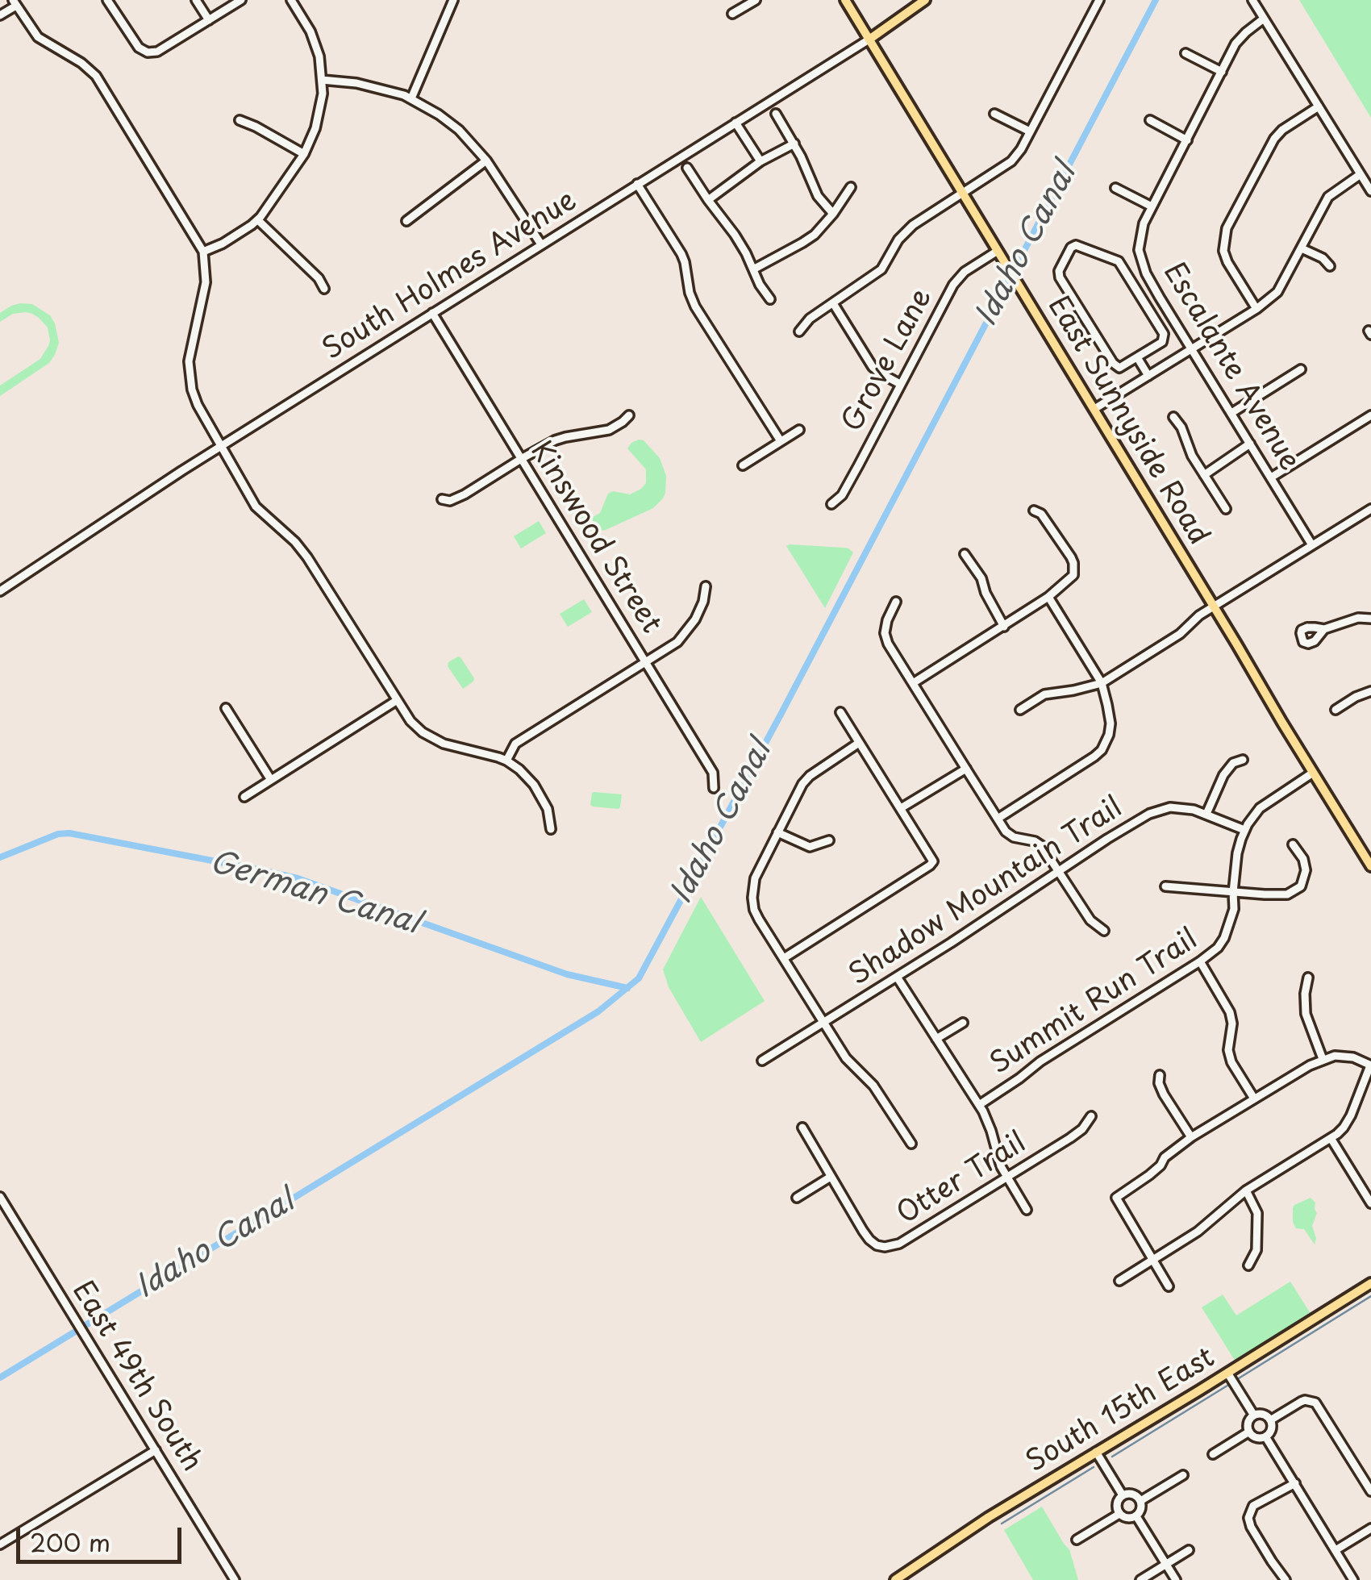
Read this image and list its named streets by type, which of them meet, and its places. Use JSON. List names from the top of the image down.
{
  "streets": {
    "main road": ["South Holmes Avenue", "East Sunnyside Road", "South 15th East"],
    "street": [
      "Grove Lane",
      "Escalante Avenue",
      "Kinswood Street",
      "Shadow Mountain Trail",
      "Summit Run Trail",
      "Otter Trail",
      "East 49th South"
    ]
  },
  "crossings": [
    ["South Holmes Avenue", "East Sunnyside Road"],
    ["South Holmes Avenue", "Kinswood Street"],
    ["Grove Lane", "East Sunnyside Road"],
    ["East Sunnyside Road", "Summit Run Trail"],
    ["Shadow Mountain Trail", "Summit Run Trail"]
  ],
  "water": ["Idaho Canal", "German Canal"],
  "scale_bar": "200 m"
}
